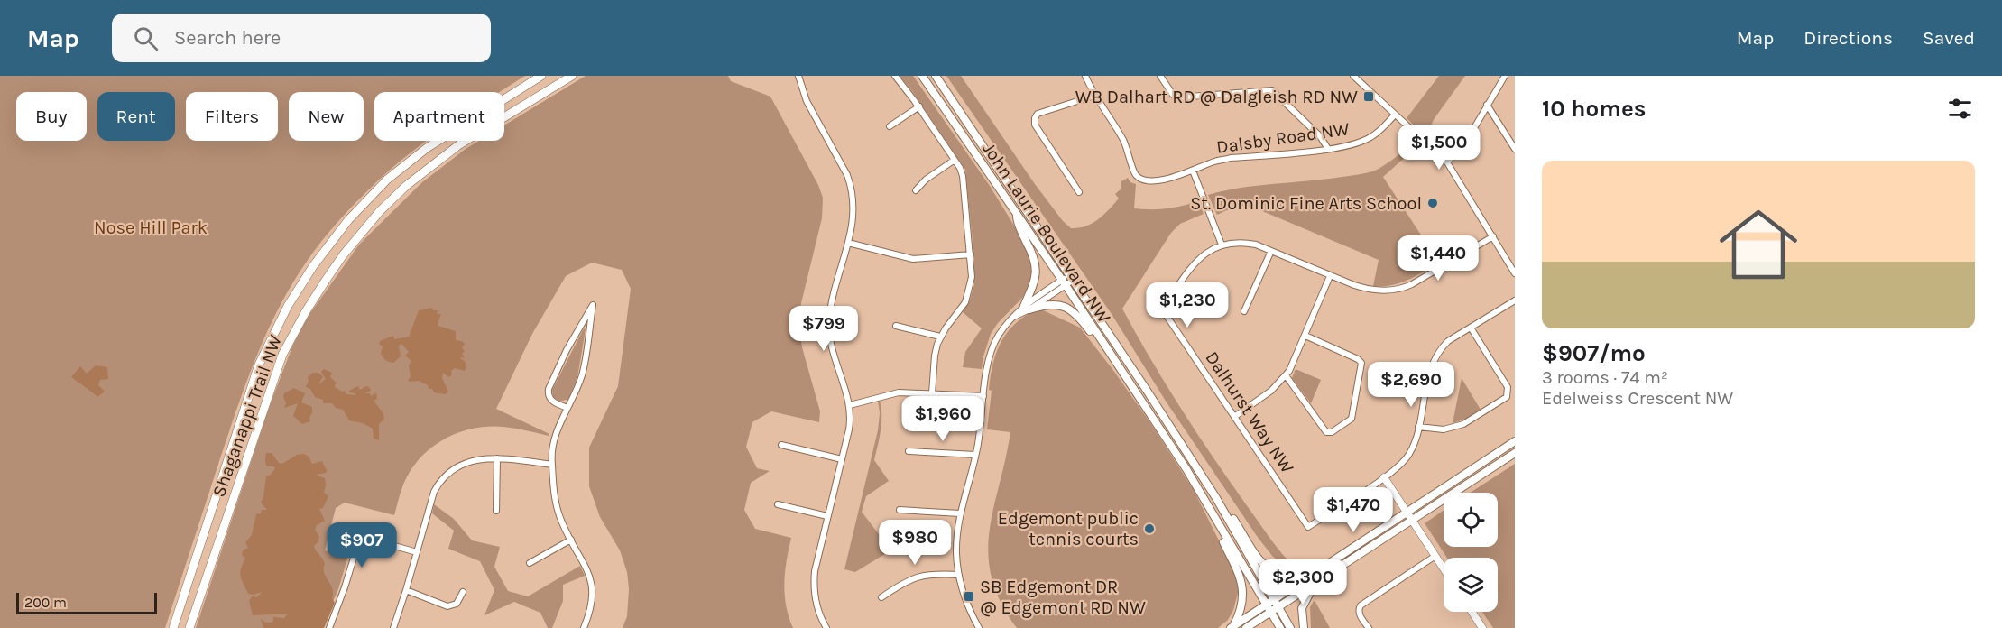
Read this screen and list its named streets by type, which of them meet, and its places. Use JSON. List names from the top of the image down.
{
  "streets": {
    "main road": ["John Laurie Boulevard NW", "Shaganappi Trail NW"],
    "street": ["Dalsby Road NW", "Dalhurst Way NW"]
  },
  "parks": ["Nose Hill Park"],
  "places": {
    "transit": ["WB Dalhart RD @ Dalgleish RD NW", "SB Edgemont DR @ Edgemont RD NW"],
    "other": ["St. Dominic Fine Arts School", "Edgemont public tennis courts"]
  },
  "scale_bar": "200 m",
  "page": {
    "header": "Map",
    "search": "Search here",
    "nav": ["Map", "Directions", "Saved"],
    "heading": "10 homes",
    "chip": [
      "Buy",
      "Rent",
      "Filters",
      "New",
      "Apartment"
    ],
    "price": [
      "$1,500",
      "$1,440",
      "$1,230",
      "$799",
      "$2,690",
      "$1,960",
      "$1,470",
      "$980",
      "$907",
      "$2,300"
    ],
    "list": [
      {
        "name": "$907/mo",
        "note": "3 rooms · 74 m² · Edelweiss Crescent NW"
      }
    ],
    "scale": "200 m"
  }
}
